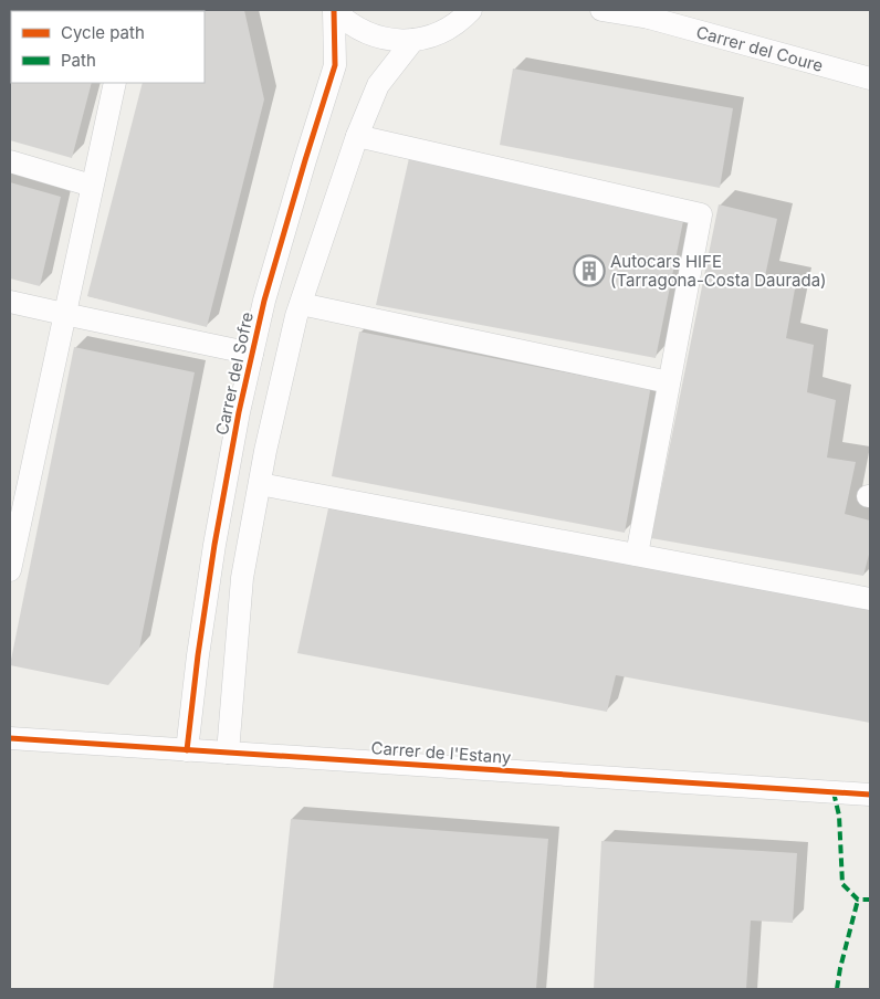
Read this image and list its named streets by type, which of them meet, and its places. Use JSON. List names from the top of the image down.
{
  "streets": {
    "street": ["Carrer del Coure", "Carrer del Sofre", "Carrer de l'Estany"]
  },
  "crossings": [
    ["Carrer del Sofre", "Carrer de l'Estany"]
  ],
  "places": {
    "building": ["Autocars HIFE (Tarragona-Costa Daurada)"]
  },
  "legend": ["Cycle path", "Path"]
}
